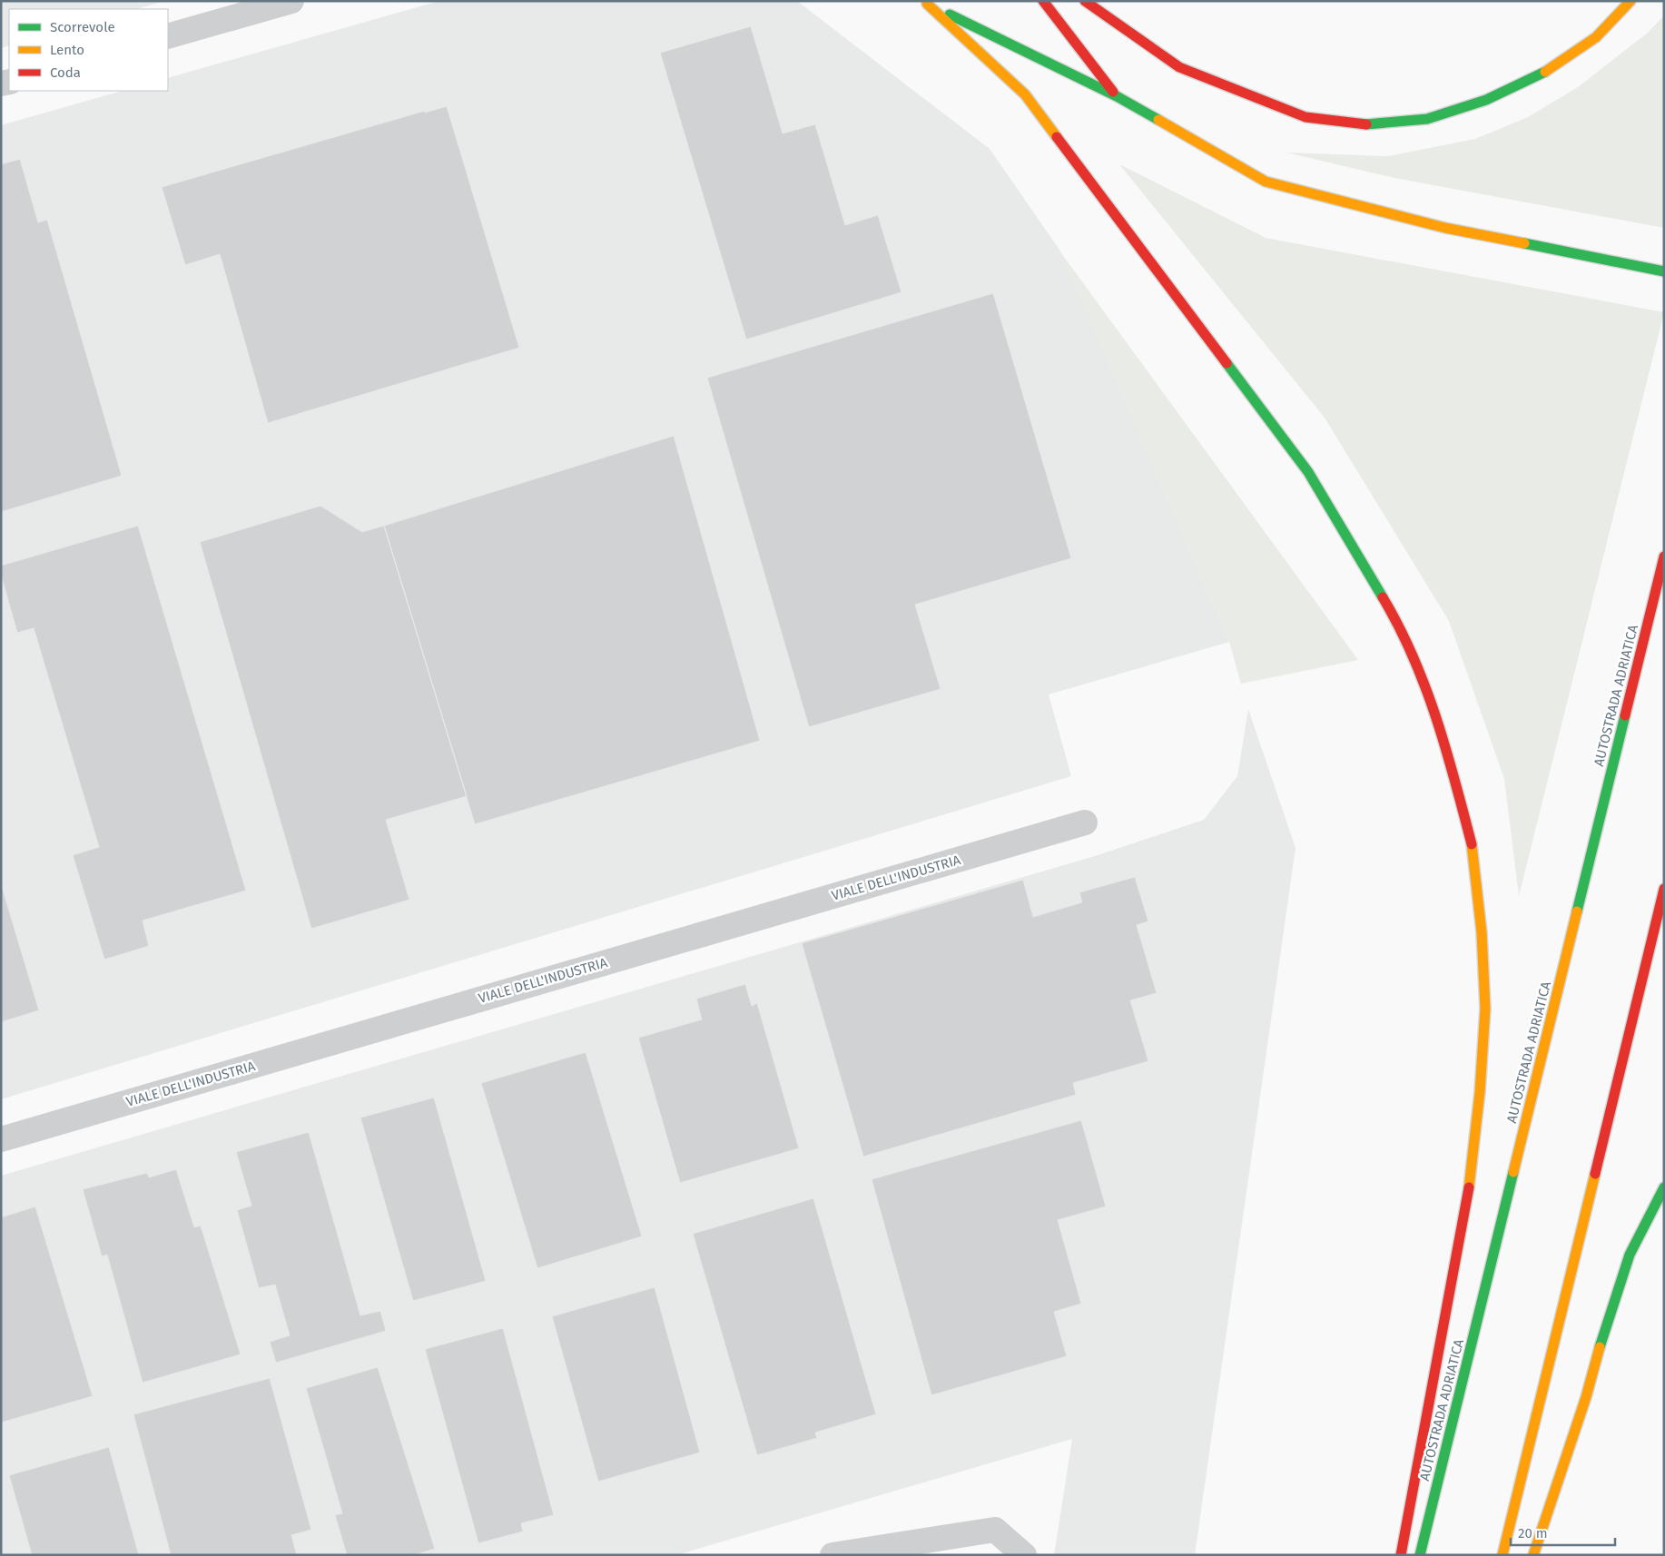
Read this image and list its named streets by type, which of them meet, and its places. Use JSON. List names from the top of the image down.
{
  "streets": {
    "highway": ["AUTOSTRADA ADRIATICA"],
    "street": ["VIALE DELL'INDUSTRIA"]
  },
  "legend": ["Scorrevole", "Lento", "Coda"],
  "scale_bar": "20 m"
}
